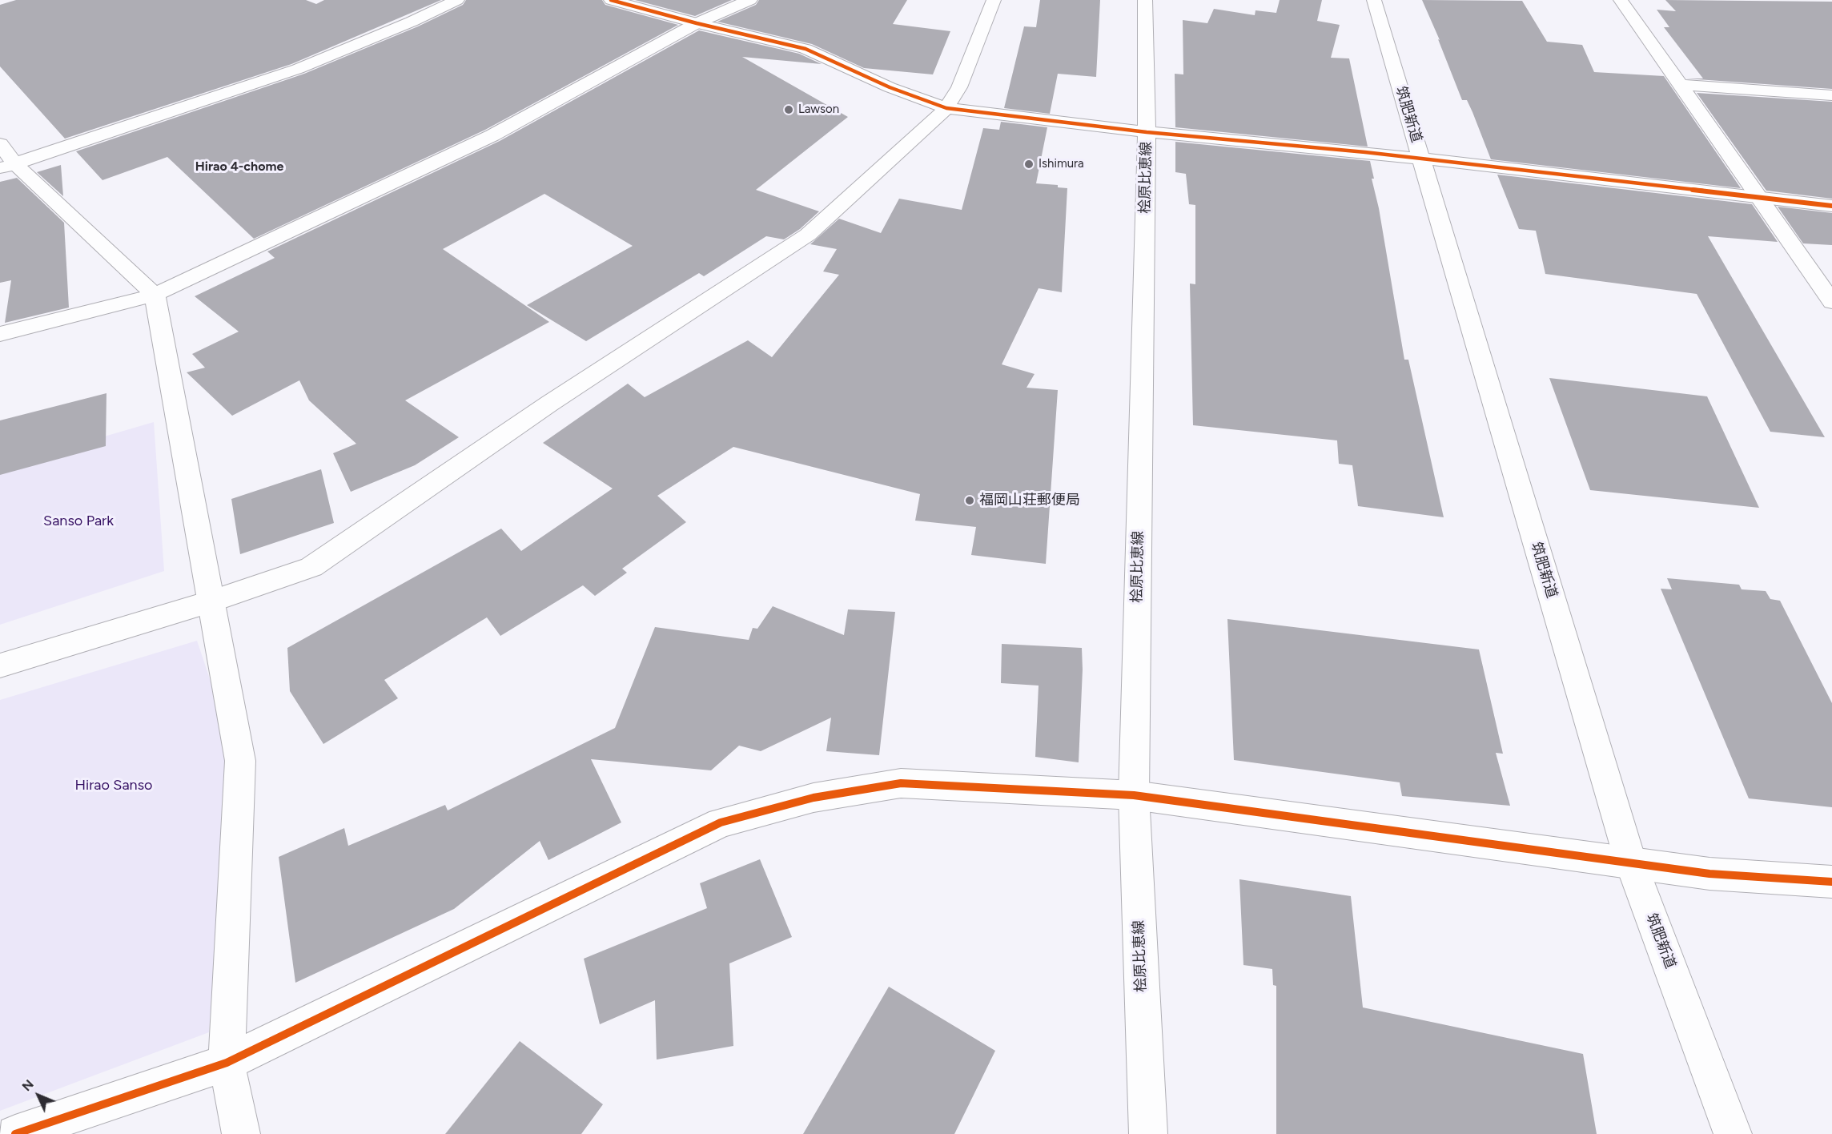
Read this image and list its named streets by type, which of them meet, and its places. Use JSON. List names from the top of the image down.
{
  "streets": {
    "street": ["筑肥新道", "桧原比恵線"]
  },
  "districts": ["Hirao 4-chome"],
  "parks": ["Sanso Park", "Hirao Sanso"],
  "places": ["Lawson", "Ishimura", "福岡山荘郵便局"],
  "north": "top left"
}
